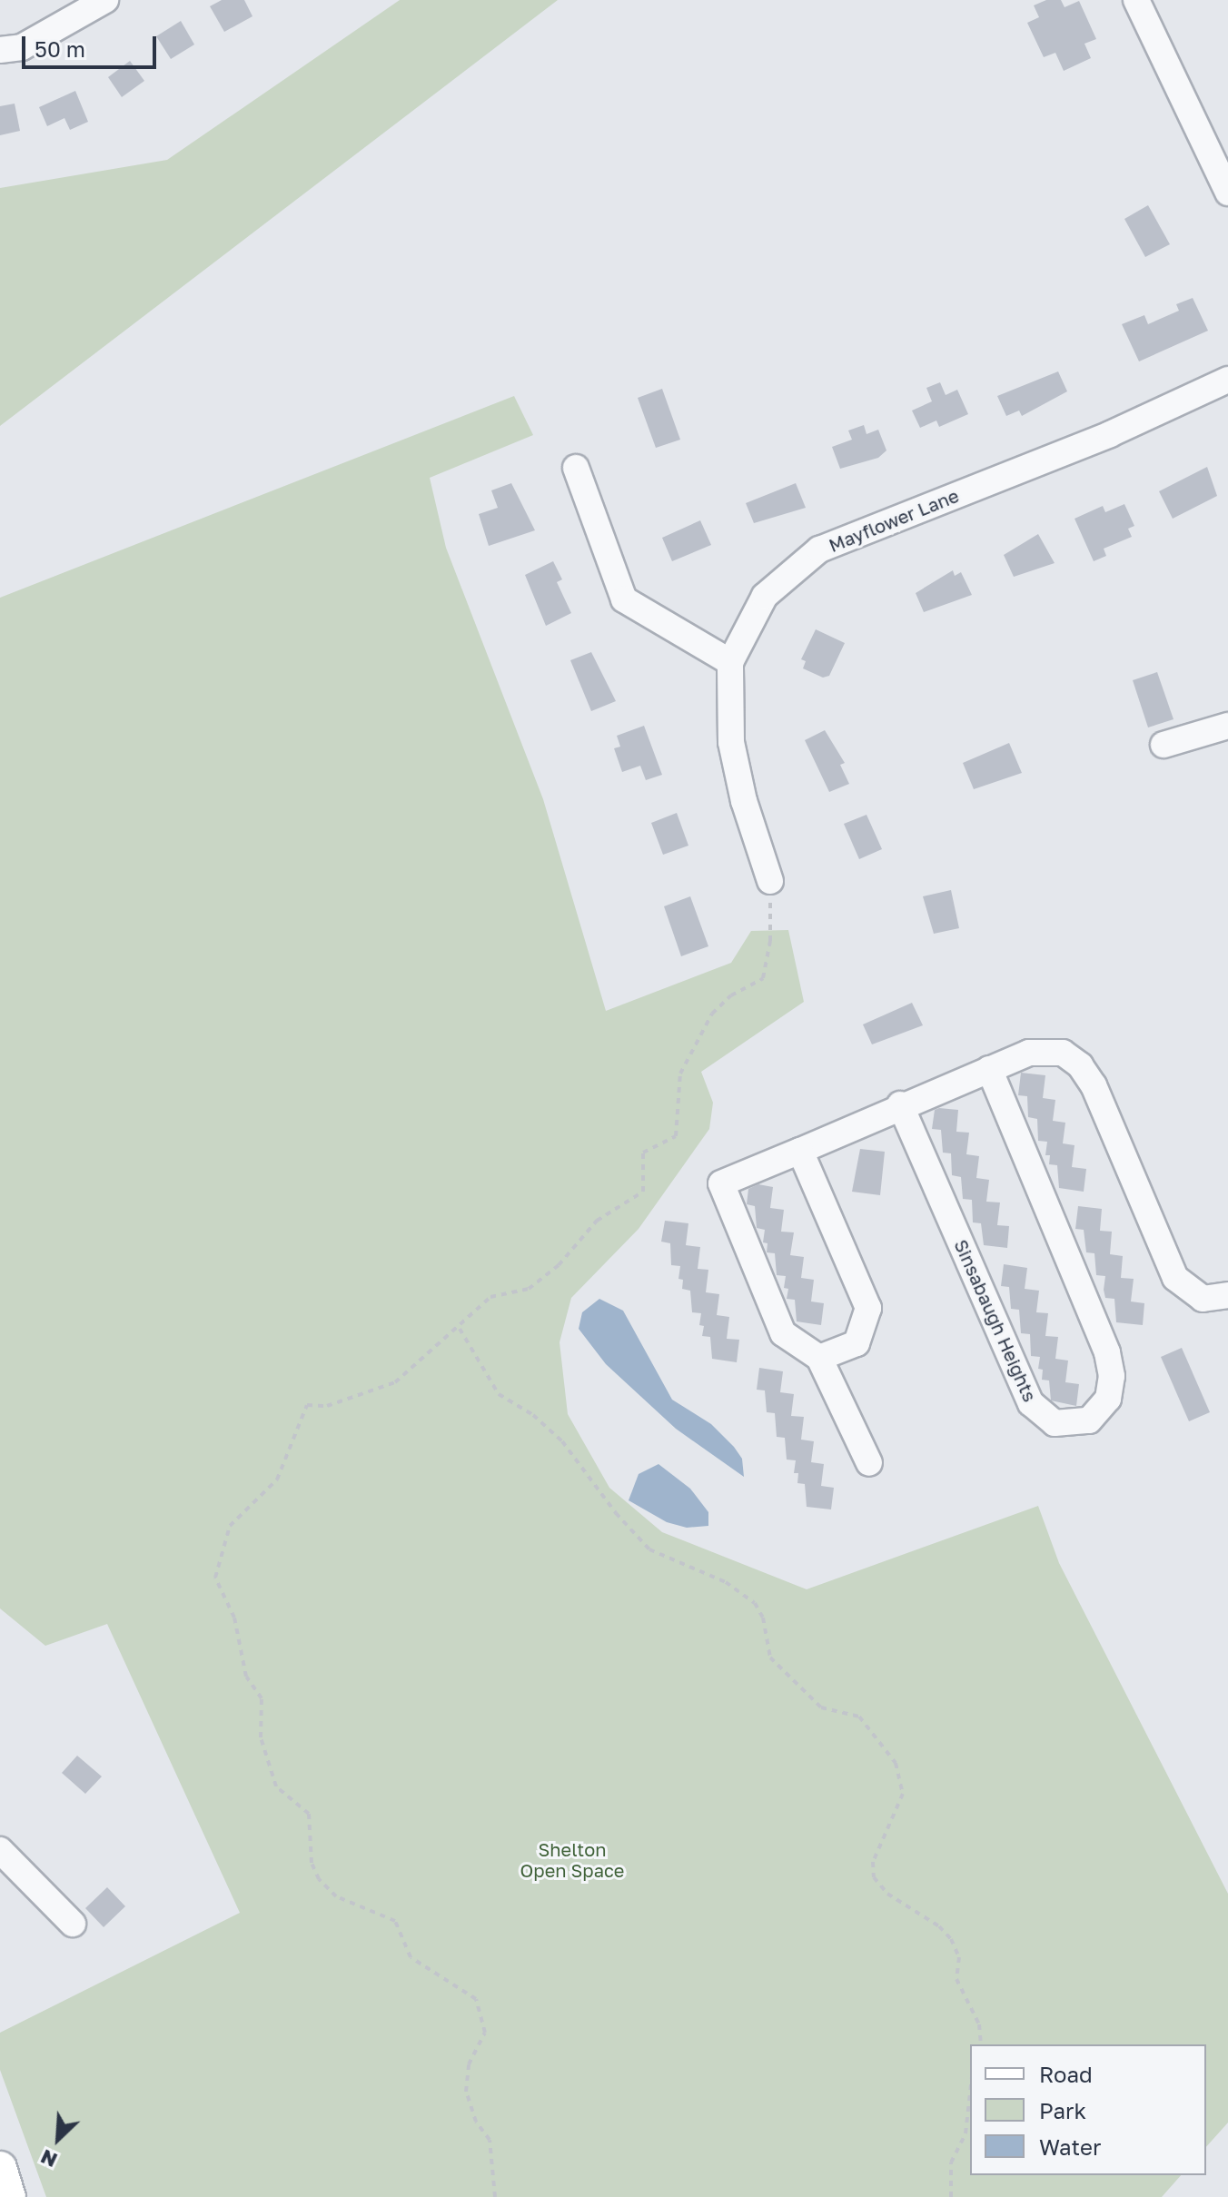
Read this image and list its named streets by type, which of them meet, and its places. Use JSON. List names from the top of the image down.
{
  "streets": {
    "street": ["Mayflower Lane", "Sinsabaugh Heights"]
  },
  "parks": ["Shelton Open Space"],
  "legend": ["Road", "Park", "Water"],
  "scale_bar": "50 m",
  "north": "bottom left"
}
